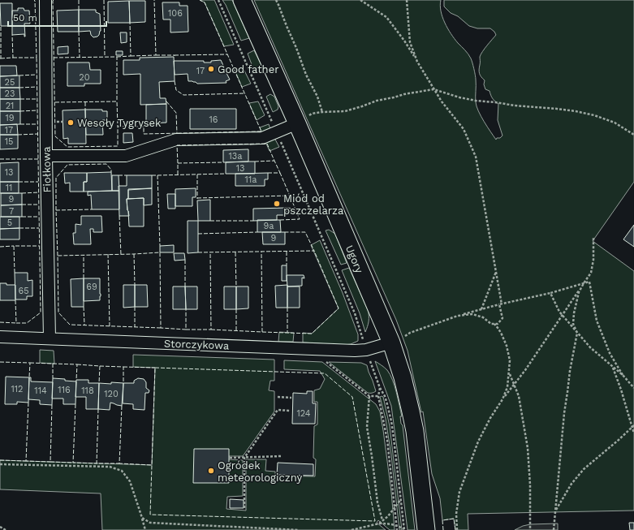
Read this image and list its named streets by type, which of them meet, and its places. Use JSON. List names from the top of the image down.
{
  "streets": {
    "street": ["Fiołkowa", "Ugory", "Storczykowa"]
  },
  "crossings": [
    ["Fiołkowa", "Storczykowa"],
    ["Ugory", "Storczykowa"]
  ],
  "places": [
    "Good father",
    "Wesoły Tygrysek",
    "Miód od pszczelarza",
    "Ogródek meteorologiczny"
  ],
  "house_numbers": [
    "106",
    "17",
    "20",
    "25",
    "23",
    "21",
    "19",
    "16",
    "17",
    "15",
    "13a",
    "13",
    "13",
    "11a",
    "11",
    "9",
    "7",
    "5",
    "9a",
    "9",
    "69",
    "65",
    "112",
    "116",
    "114",
    "118",
    "120",
    "124"
  ],
  "scale_bar": "50 m"
}
